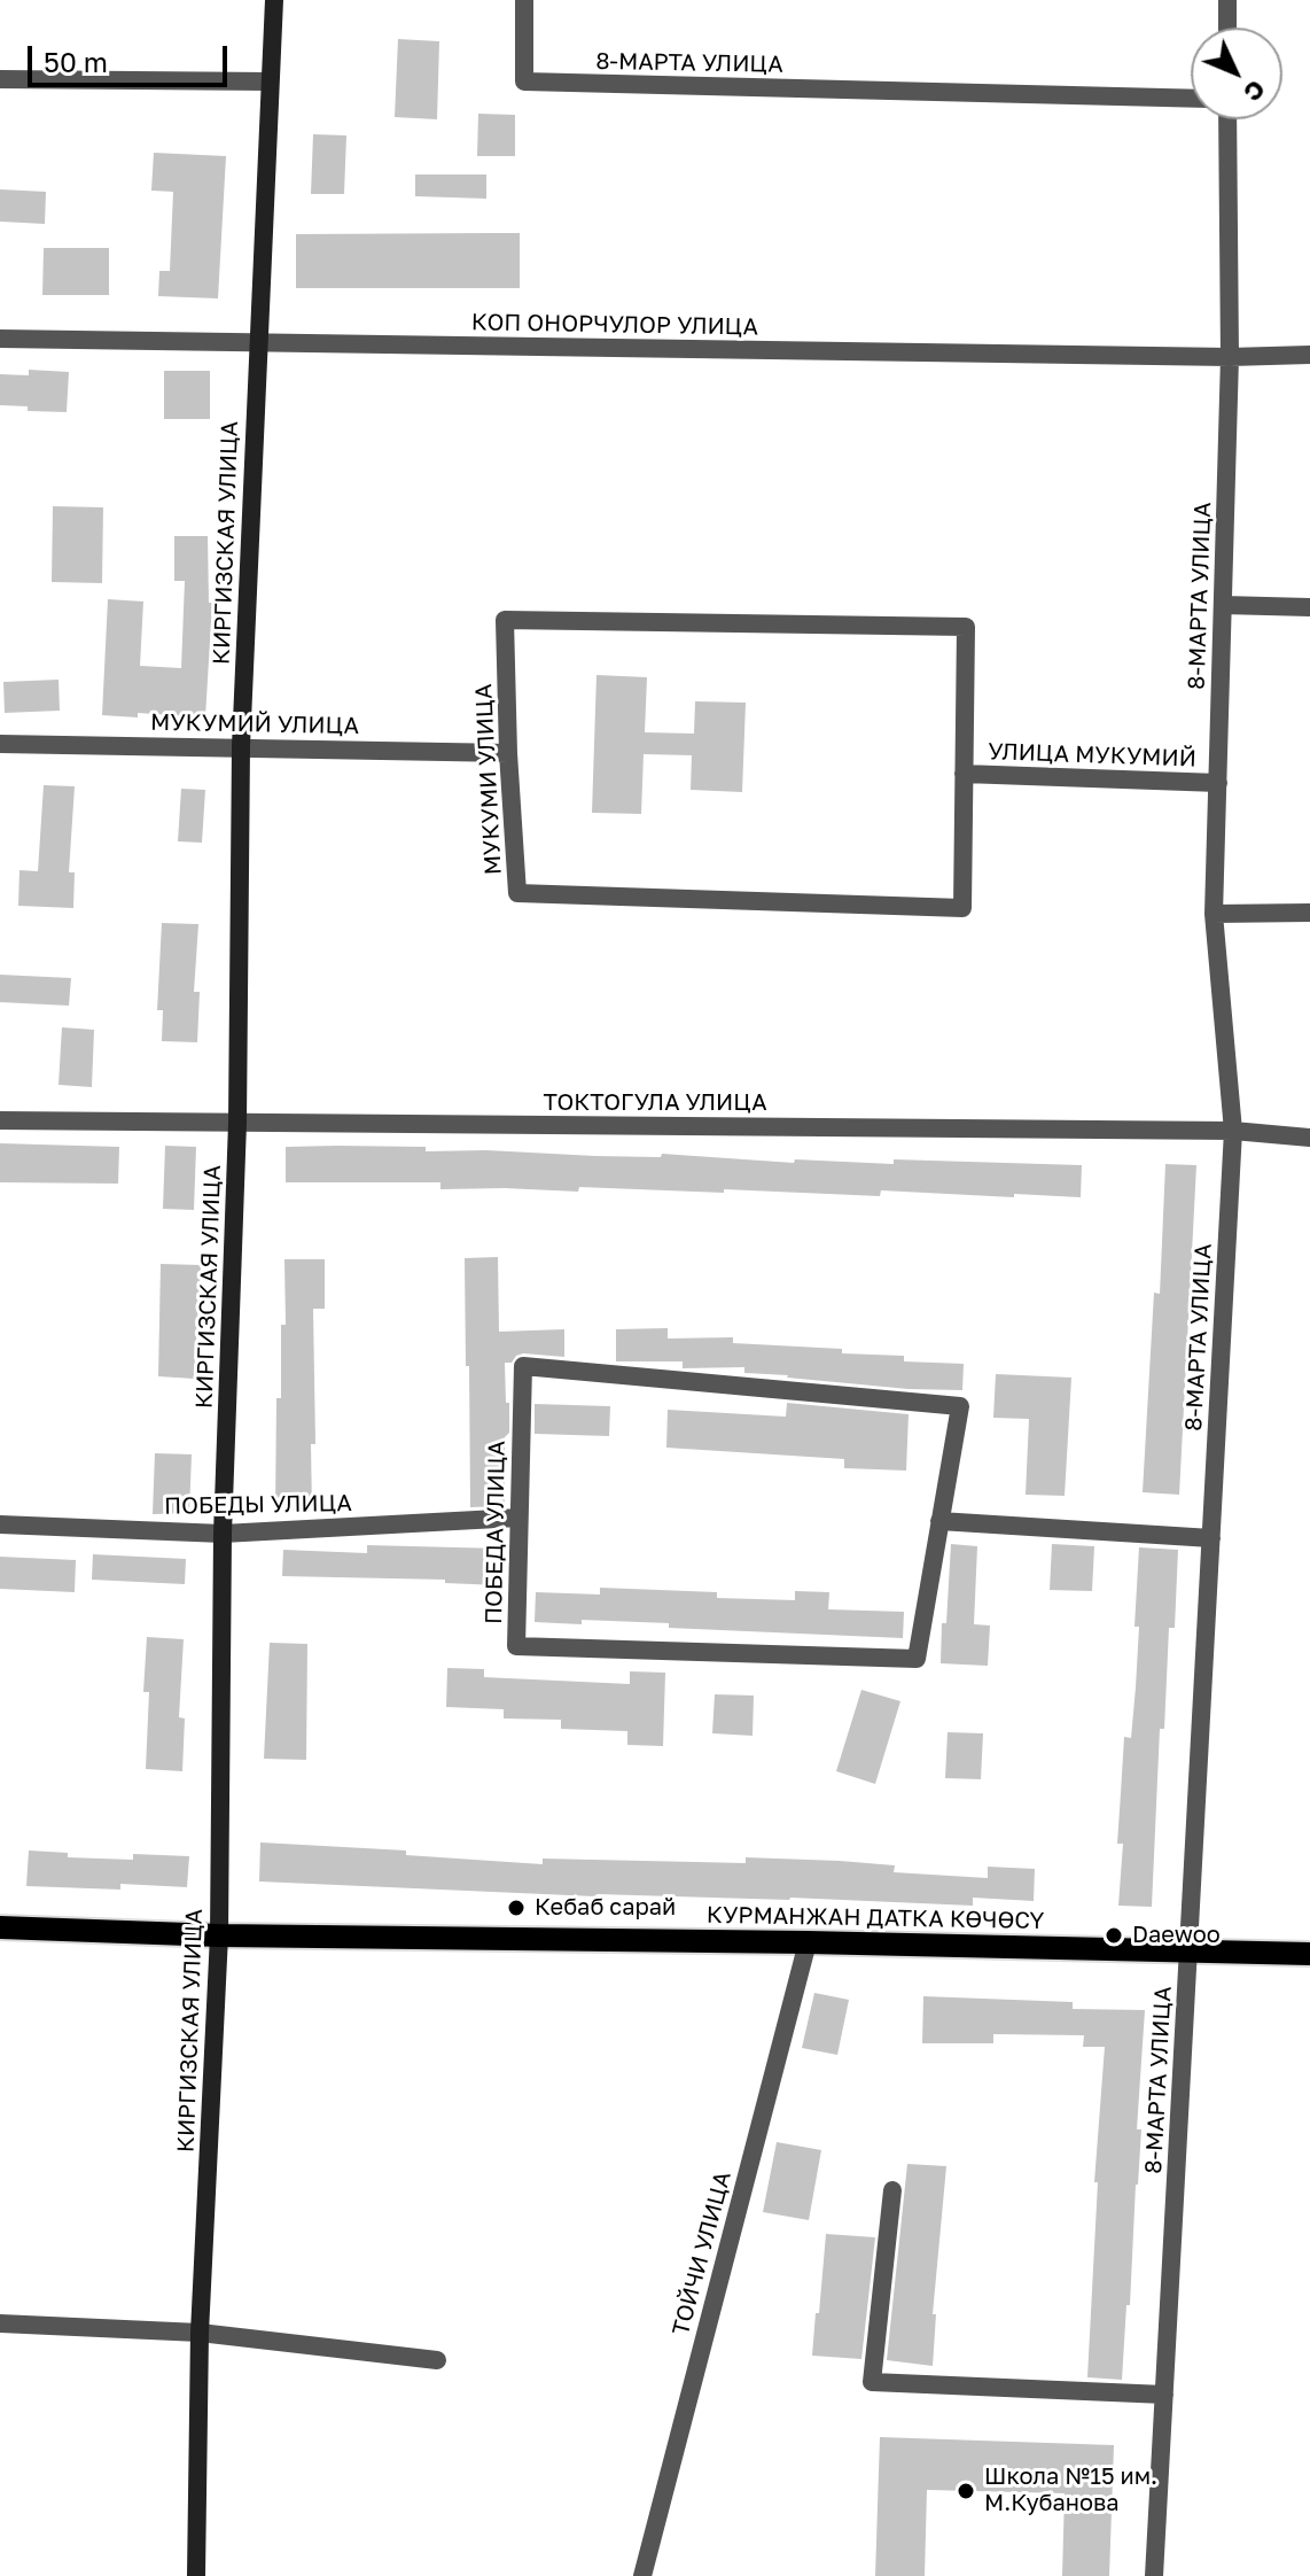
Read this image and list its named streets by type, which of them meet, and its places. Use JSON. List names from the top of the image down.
{
  "streets": {
    "main road": ["КУРМАНЖАН ДАТКА КӨЧӨСҮ"],
    "street": [
      "8-МАРТА УЛИЦА",
      "КОП ОНОРЧУЛОР УЛИЦА",
      "КИРГИЗСКАЯ УЛИЦА",
      "МУКУМИЙ УЛИЦА",
      "УЛИЦА МУКУМИЙ",
      "МУКУМИ УЛИЦА",
      "ТОКТОГУЛА УЛИЦА",
      "ПОБЕДЫ УЛИЦА",
      "ПОБЕДА УЛИЦА",
      "ТОЙЧИ УЛИЦА"
    ]
  },
  "crossings": [
    ["8-МАРТА УЛИЦА", "КОП ОНОРЧУЛОР УЛИЦА"],
    ["8-МАРТА УЛИЦА", "УЛИЦА МУКУМИЙ"],
    ["8-МАРТА УЛИЦА", "ТОКТОГУЛА УЛИЦА"],
    ["8-МАРТА УЛИЦА", "КУРМАНЖАН ДАТКА КӨЧӨСҮ"],
    ["КОП ОНОРЧУЛОР УЛИЦА", "КИРГИЗСКАЯ УЛИЦА"],
    ["КИРГИЗСКАЯ УЛИЦА", "МУКУМИЙ УЛИЦА"],
    ["КИРГИЗСКАЯ УЛИЦА", "ТОКТОГУЛА УЛИЦА"],
    ["КИРГИЗСКАЯ УЛИЦА", "ПОБЕДЫ УЛИЦА"],
    ["КИРГИЗСКАЯ УЛИЦА", "КУРМАНЖАН ДАТКА КӨЧӨСҮ"],
    ["МУКУМИЙ УЛИЦА", "МУКУМИ УЛИЦА"],
    ["УЛИЦА МУКУМИЙ", "МУКУМИ УЛИЦА"],
    ["ПОБЕДЫ УЛИЦА", "ПОБЕДА УЛИЦА"],
    ["КУРМАНЖАН ДАТКА КӨЧӨСҮ", "ТОЙЧИ УЛИЦА"]
  ],
  "places": ["Кебаб сарай", "Daewoo", "Школа №15 им. М.Кубанова"],
  "scale_bar": "50 m",
  "north": "bottom right"
}
